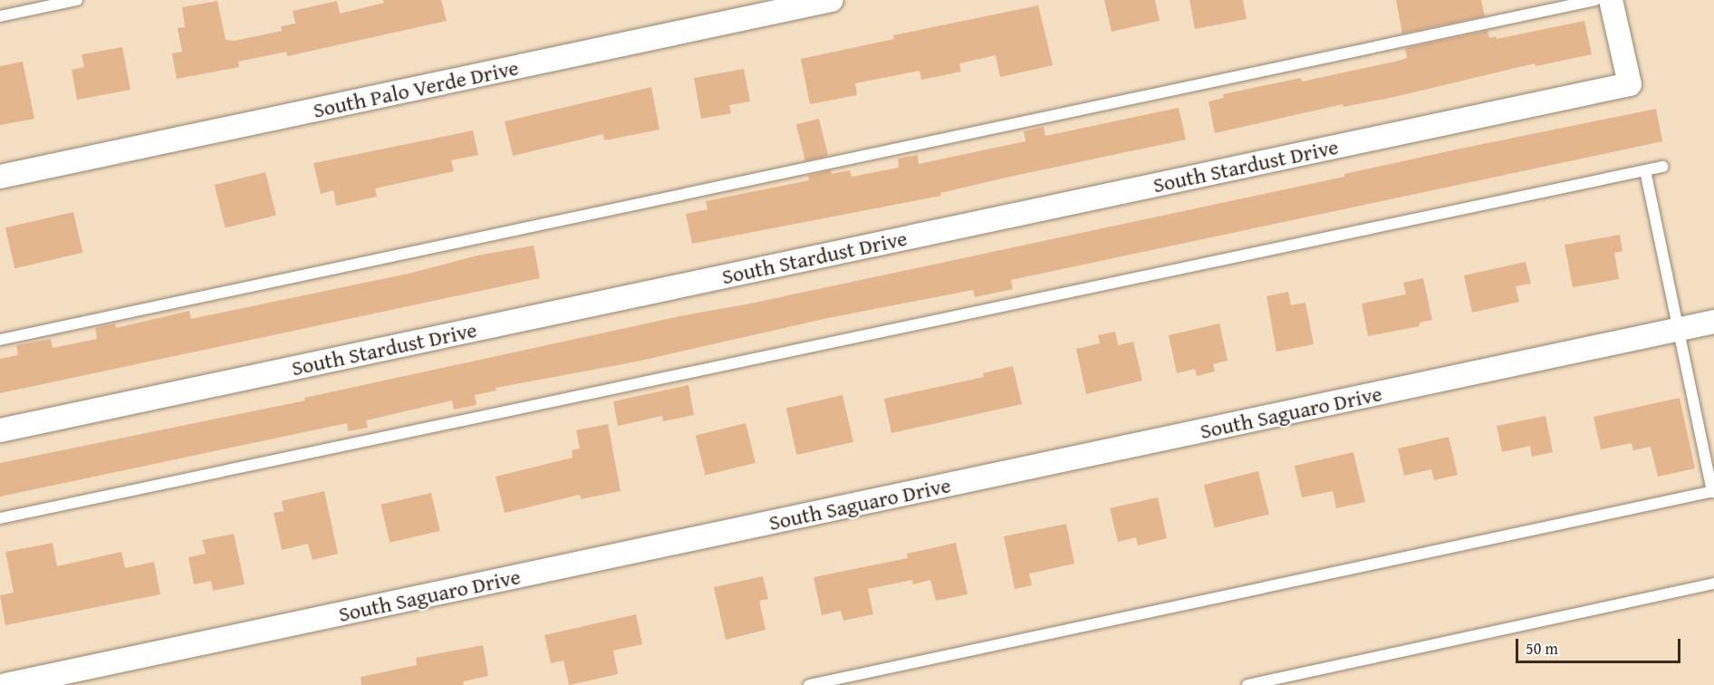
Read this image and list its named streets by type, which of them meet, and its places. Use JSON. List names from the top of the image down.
{
  "streets": {
    "street": ["South Palo Verde Drive", "South Stardust Drive", "South Saguaro Drive"]
  },
  "scale_bar": "50 m"
}
